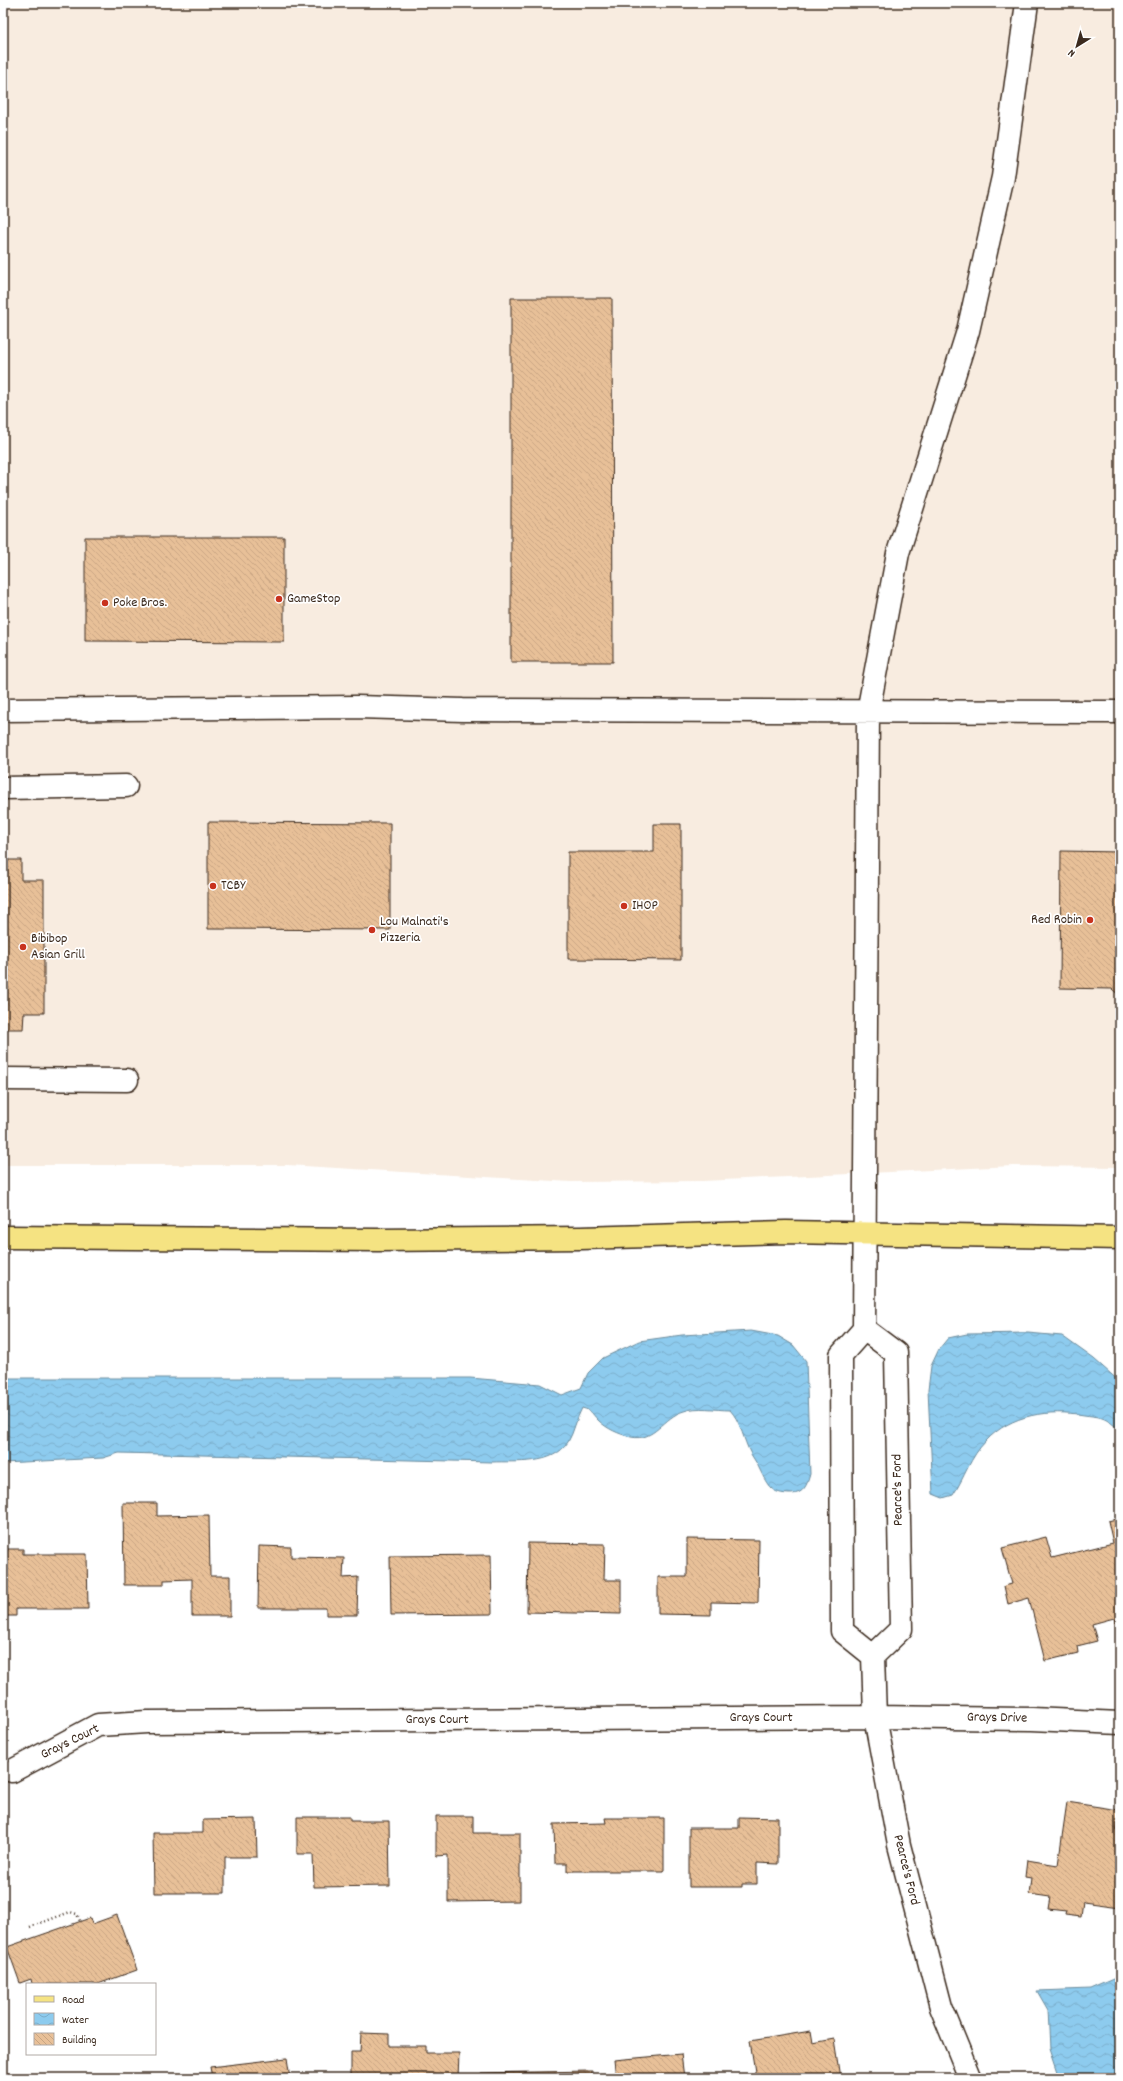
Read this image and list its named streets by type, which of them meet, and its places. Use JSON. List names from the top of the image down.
{
  "streets": {
    "street": ["Pearce's Ford", "Grays Court", "Grays Drive"]
  },
  "crossings": [
    ["Pearce's Ford", "Grays Court"],
    ["Pearce's Ford", "Grays Drive"],
    ["Grays Court", "Grays Drive"]
  ],
  "places": [
    "GameStop",
    "Poke Bros.",
    "TCBY",
    "IHOP",
    "Red Robin",
    "Lou Malnati's Pizzeria",
    "Bibibop Asian Grill"
  ],
  "legend": ["Road", "Water", "Building"],
  "north": "bottom left"
}
